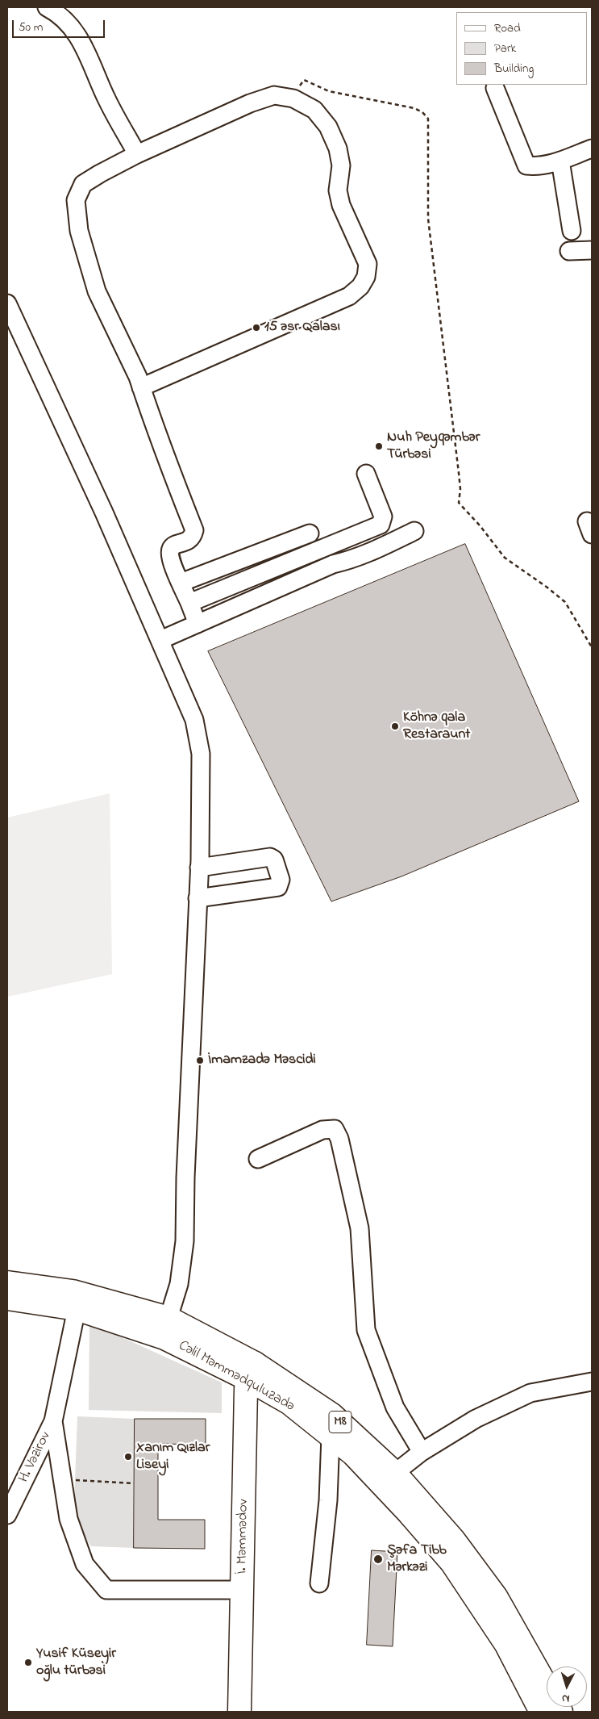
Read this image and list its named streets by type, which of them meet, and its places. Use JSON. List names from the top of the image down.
{
  "streets": {
    "main road": ["Cəlil Məmmədquluzadə", "M8", "İ. Məmmədov"],
    "street": ["H. Vəzirov"]
  },
  "crossings": [
    ["Cəlil Məmmədquluzadə", "M8"],
    ["Cəlil Məmmədquluzadə", "İ. Məmmədov"],
    ["M8", "İ. Məmmədov"]
  ],
  "places": [
    "15 əsr Qalası",
    "Nuh Peyqəmbər Türbəsi",
    "Köhnə qala Restaraunt",
    "İmamzadə Məscidi",
    "Xanım Qızlar Liseyi",
    "Şəfa Tibb Mərkəzi",
    "Yusif Küseyir oğlu türbəsi"
  ],
  "legend": ["Road", "Park", "Building"],
  "scale_bar": "50 m",
  "north": "bottom"
}
